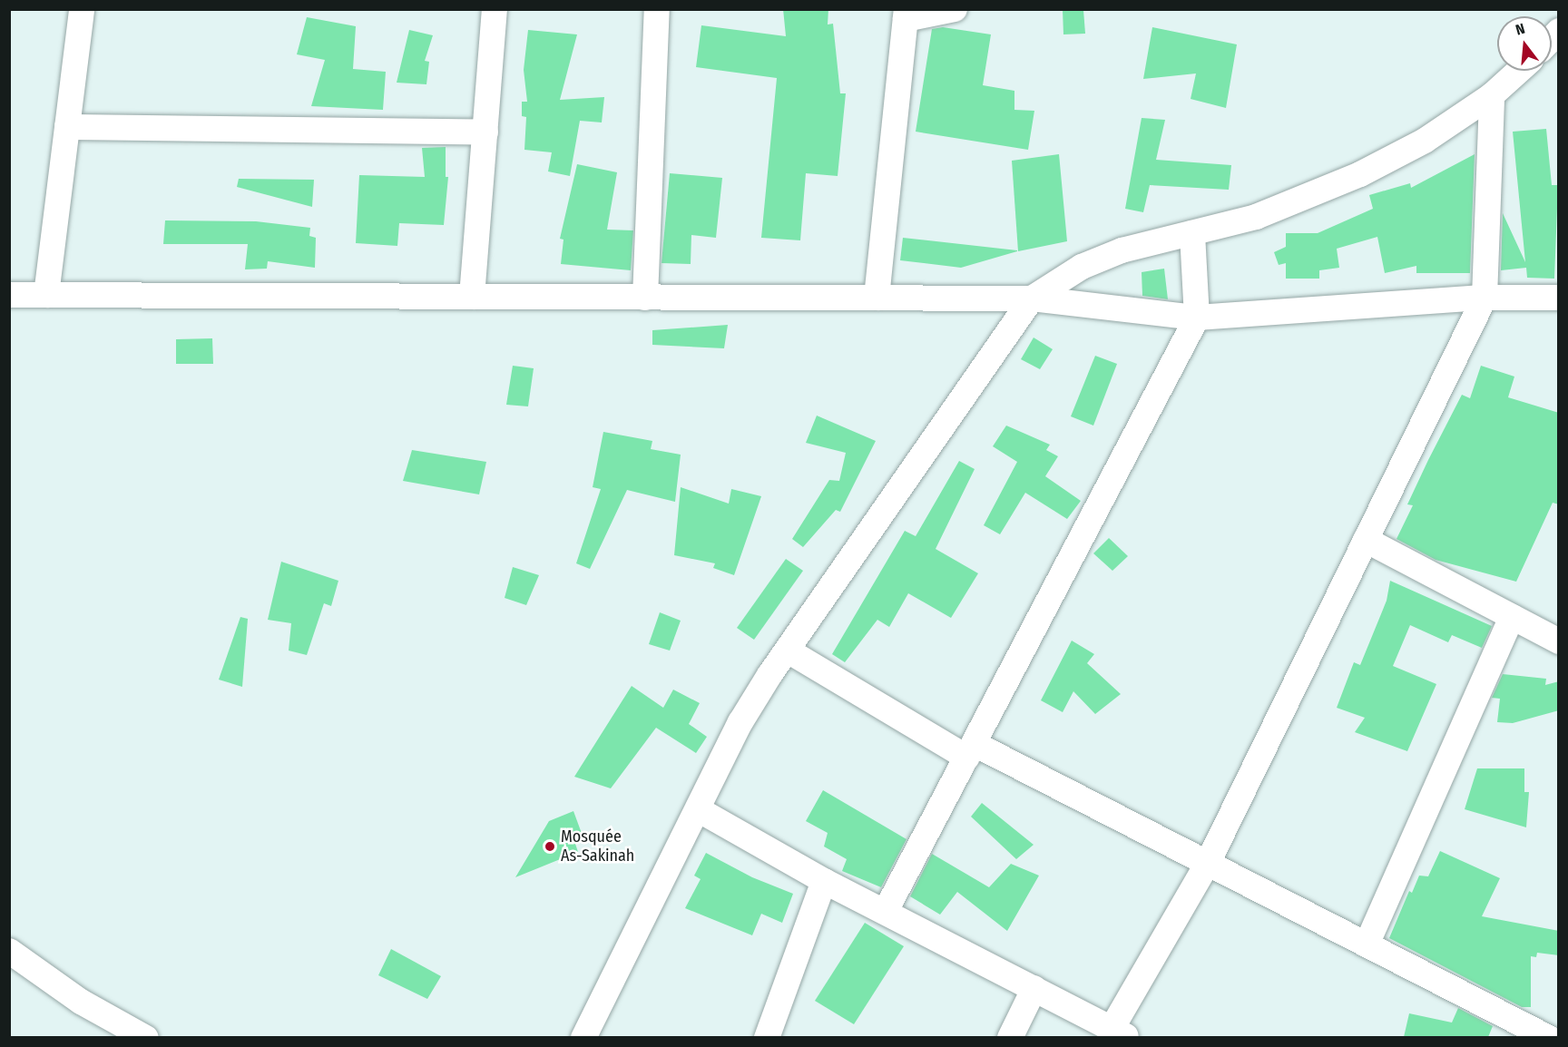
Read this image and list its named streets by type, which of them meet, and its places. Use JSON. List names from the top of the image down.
{
  "places": ["Mosquée As-Sakinah"],
  "north": "top"
}
